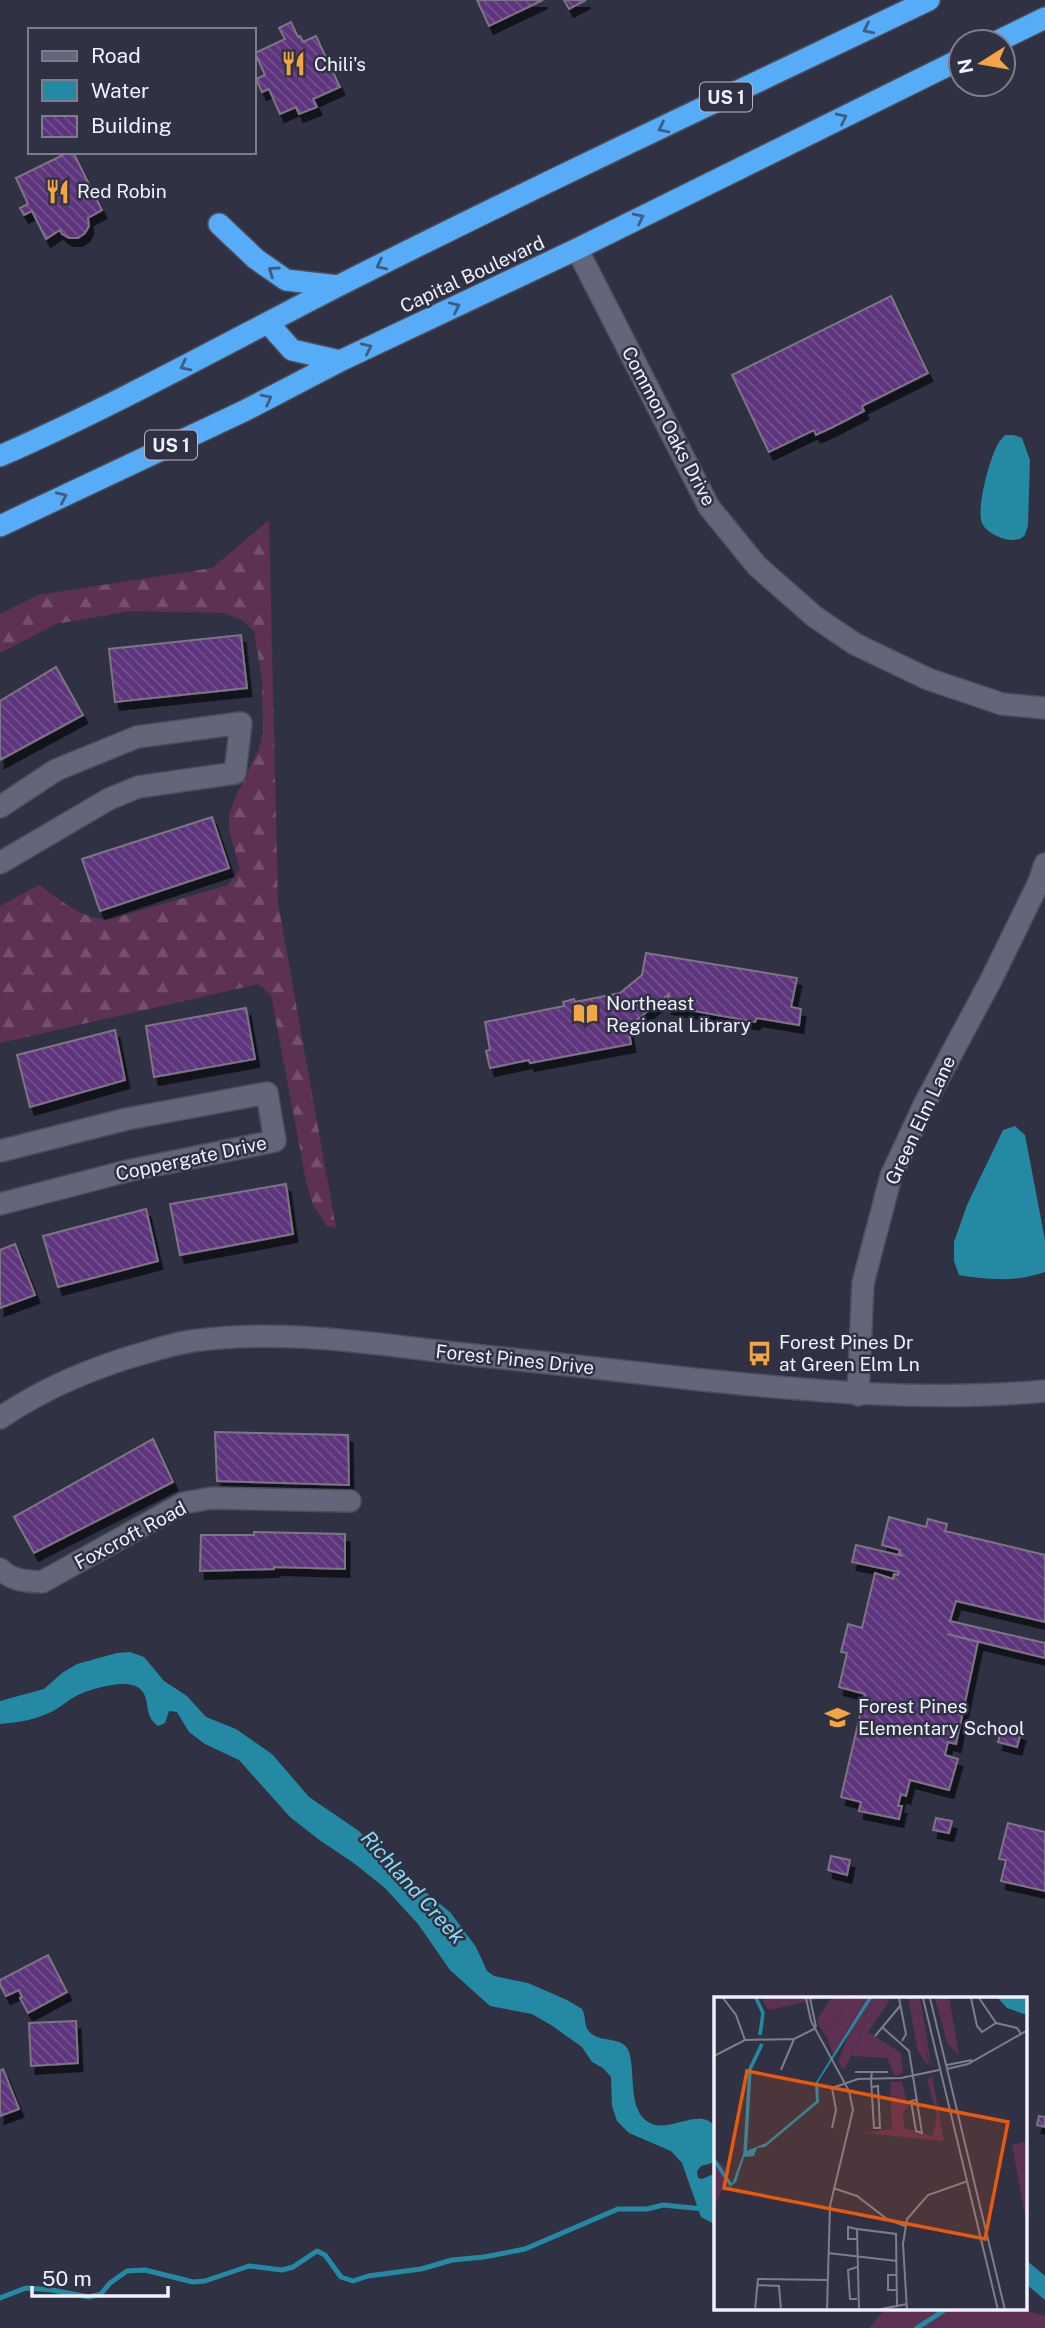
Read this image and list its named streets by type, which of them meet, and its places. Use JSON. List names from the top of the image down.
{
  "streets": {
    "highway": ["US 1", "Capital Boulevard"],
    "street": [
      "Common Oaks Drive",
      "Green Elm Lane",
      "Coppergate Drive",
      "Forest Pines Drive",
      "Foxcroft Road"
    ]
  },
  "crossings": [
    ["Capital Boulevard", "Common Oaks Drive"],
    ["Green Elm Lane", "Forest Pines Drive"]
  ],
  "water": ["Richland Creek"],
  "places": {
    "restaurant": ["Chili's", "Red Robin"],
    "library": ["Northeast Regional Library"],
    "bus stop": ["Forest Pines Dr at Green Elm Ln"],
    "school or university": ["Forest Pines Elementary School"]
  },
  "legend": ["Road", "Water", "Building"],
  "scale_bar": "50 m",
  "north": "left"
}
